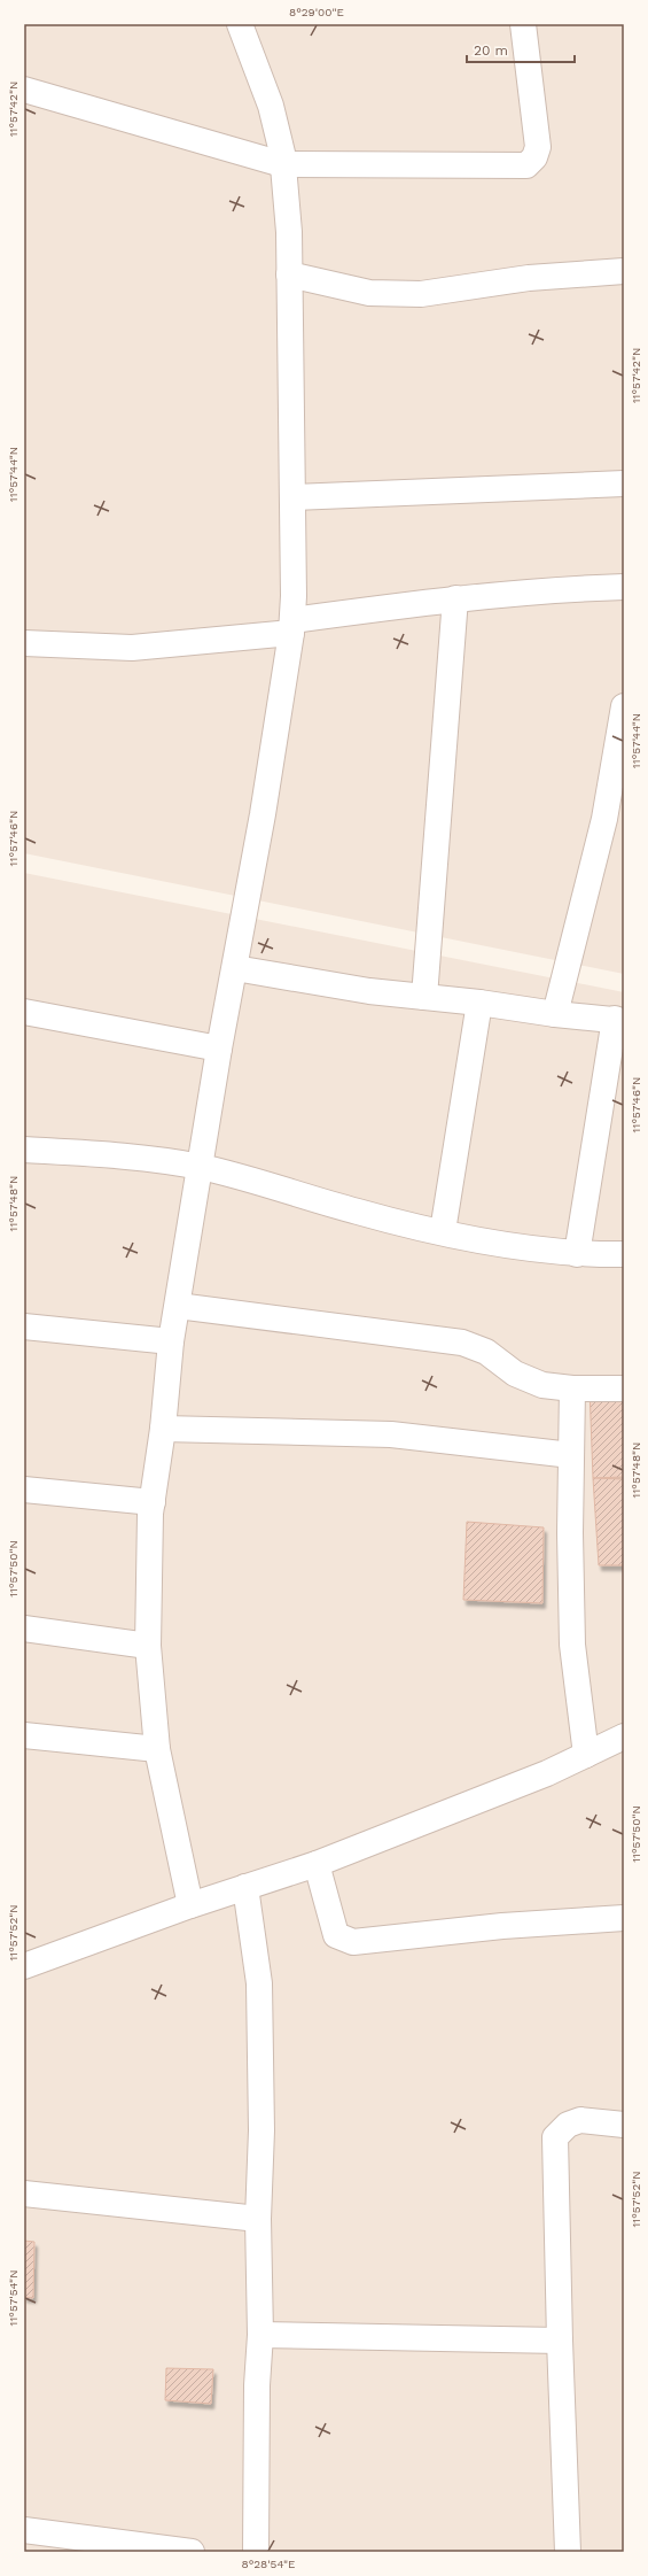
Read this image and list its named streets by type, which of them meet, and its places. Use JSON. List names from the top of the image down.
{
  "scale_bar": "20 m",
  "coordinates": [
    "8°29'00\"E",
    "11°57'42\"N",
    "11°57'44\"N",
    "11°57'46\"N",
    "11°57'48\"N",
    "11°57'50\"N",
    "11°57'52\"N",
    "11°57'54\"N",
    "8°28'54\"E"
  ]
}
